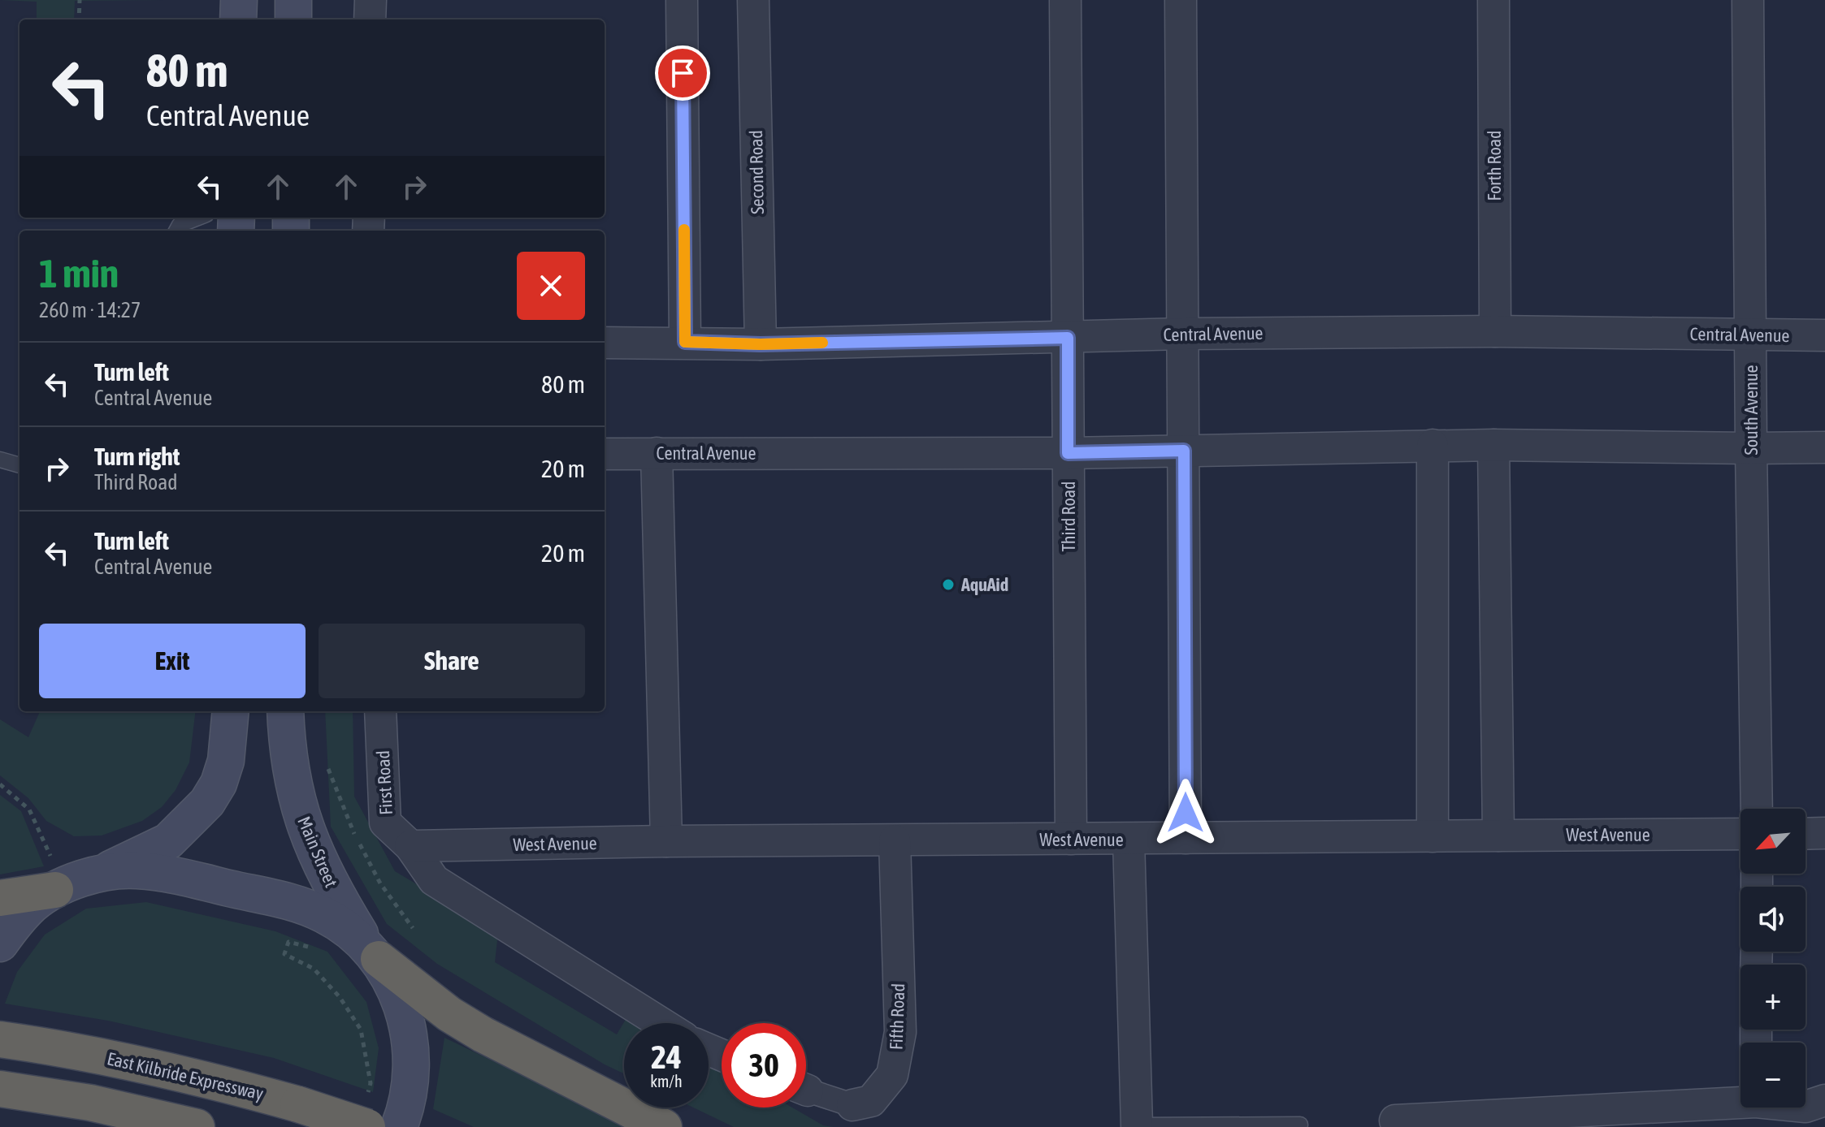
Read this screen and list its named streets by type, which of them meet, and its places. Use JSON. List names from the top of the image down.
{
  "streets": {
    "highway": ["East Kilbride Expressway"],
    "main road": ["Main Street"],
    "street": [
      "Forth Road",
      "Second Road",
      "Central Avenue",
      "South Avenue",
      "Third Road",
      "First Road",
      "West Avenue",
      "Fifth Road"
    ]
  },
  "crossings": [
    ["Forth Road", "Central Avenue"],
    ["Second Road", "Central Avenue"],
    ["Central Avenue", "South Avenue"],
    ["Central Avenue", "Third Road"],
    ["Third Road", "West Avenue"],
    ["First Road", "West Avenue"],
    ["West Avenue", "Fifth Road"]
  ],
  "places": ["AquAid"],
  "north": "bottom left",
  "page": {
    "turn": ["80 m", "Central Avenue"],
    "heading": ["1 min", "260 m · 14:27"],
    "list": [
      {
        "name": "Turn left",
        "note": "Central Avenue",
        "value": "80 m"
      },
      {
        "name": "Turn right",
        "note": "Third Road",
        "value": "20 m"
      },
      {
        "name": "Turn left",
        "note": "Central Avenue",
        "value": "20 m"
      }
    ],
    "buttons": ["Exit", "Share"],
    "map_buttons": ["+", "−"],
    "speed": "24 km/h",
    "limit": "30"
  }
}
